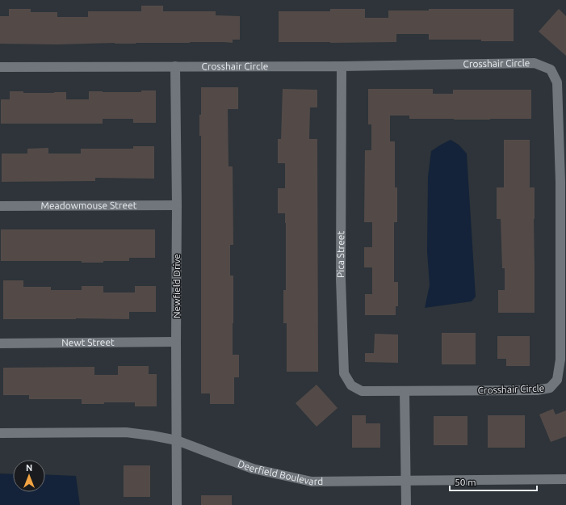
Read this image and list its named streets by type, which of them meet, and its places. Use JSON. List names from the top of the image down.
{
  "streets": {
    "street": [
      "Crosshair Circle",
      "Meadowmouse Street",
      "Pica Street",
      "Newfield Drive",
      "Newt Street",
      "Deerfield Boulevard"
    ]
  },
  "crossings": [
    ["Crosshair Circle", "Pica Street"],
    ["Crosshair Circle", "Newfield Drive"],
    ["Meadowmouse Street", "Newfield Drive"],
    ["Newfield Drive", "Newt Street"],
    ["Newfield Drive", "Deerfield Boulevard"]
  ],
  "scale_bar": "50 m",
  "north": "top"
}
